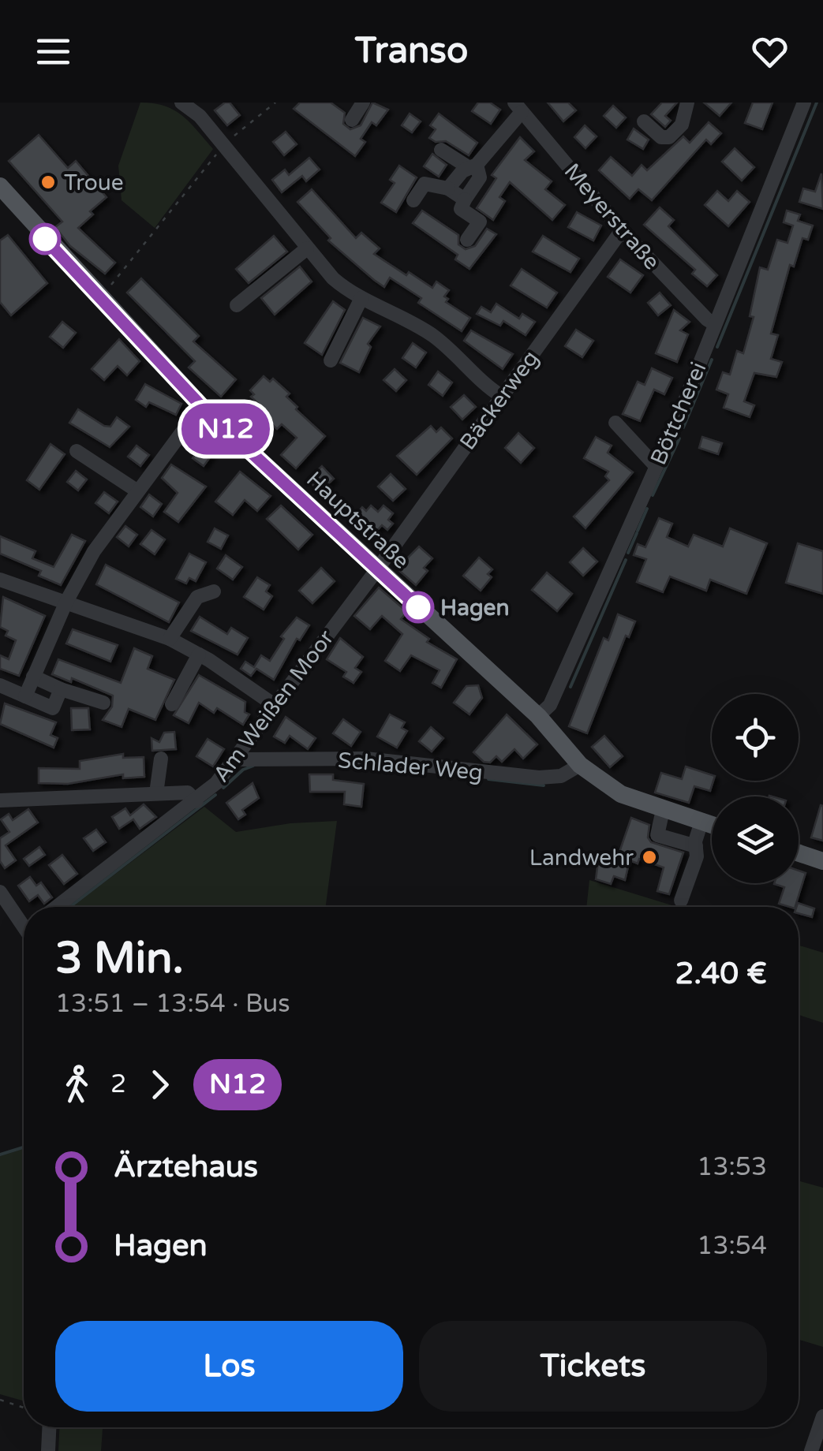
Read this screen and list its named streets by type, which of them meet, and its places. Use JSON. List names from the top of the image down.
{
  "streets": {
    "main road": ["Hauptstraße"],
    "street": [
      "Meyerstraße",
      "Bäckerweg",
      "Böttcherei",
      "Am Weißen Moor",
      "Schlader Weg"
    ]
  },
  "crossings": [
    ["Meyerstraße", "Bäckerweg"],
    ["Meyerstraße", "Böttcherei"],
    ["Bäckerweg", "Hauptstraße"],
    ["Bäckerweg", "Am Weißen Moor"],
    ["Böttcherei", "Hauptstraße"],
    ["Hauptstraße", "Am Weißen Moor"],
    ["Hauptstraße", "Schlader Weg"],
    ["Am Weißen Moor", "Schlader Weg"]
  ],
  "places": ["Troue", "Hagen", "Landwehr"],
  "lines": ["bus line N12"],
  "page": {
    "header": "Transo",
    "on_map": "N12",
    "heading": ["3 Min.", "13:51 – 13:54 · Bus", "2.40 €"],
    "legs": ["2", "N12"],
    "list": [
      {
        "name": "Ärztehaus",
        "value": "13:53"
      },
      {
        "name": "Hagen",
        "value": "13:54"
      }
    ],
    "buttons": ["Los", "Tickets"]
  }
}
